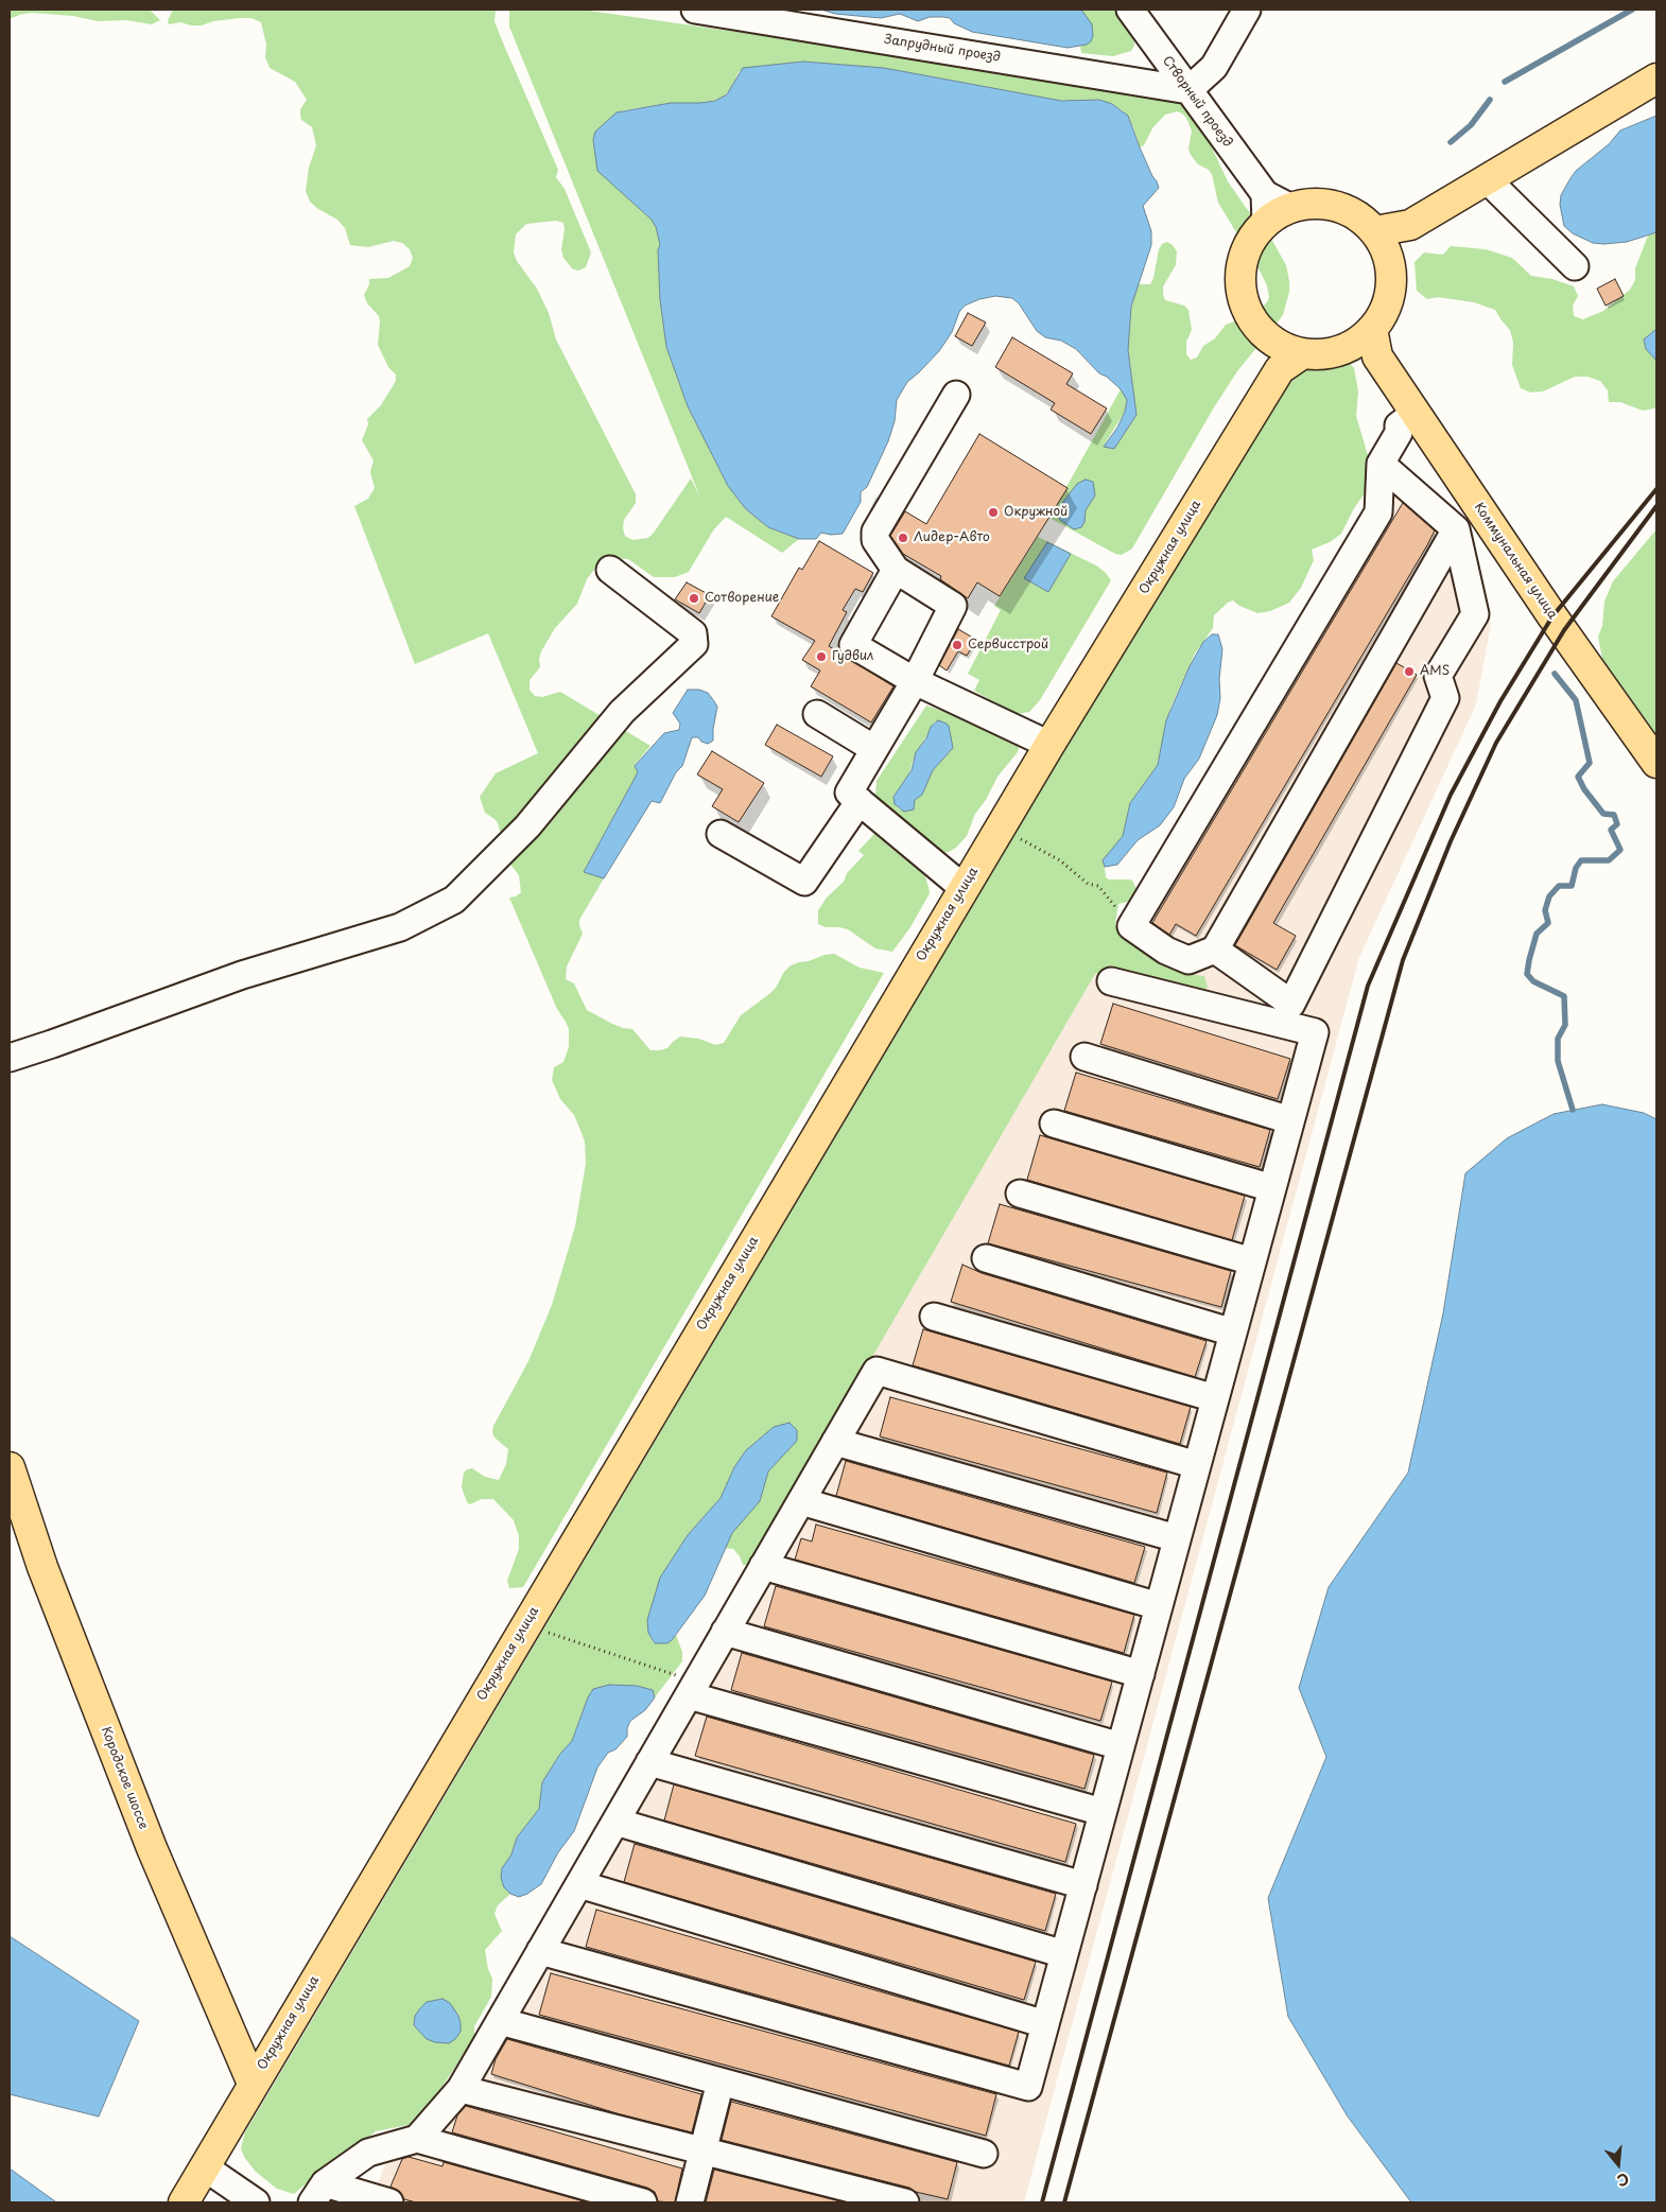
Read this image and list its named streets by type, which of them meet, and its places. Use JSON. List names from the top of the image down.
{
  "streets": {
    "main road": ["Окружная улица", "Коммунальная улица", "Кородское шоссе"],
    "street": ["Запрудный проезд", "Створный проезд"]
  },
  "crossings": [
    ["Запрудный проезд", "Створный проезд"],
    ["Окружная улица", "Коммунальная улица"],
    ["Окружная улица", "Кородское шоссе"]
  ],
  "places": [
    "Окружной",
    "Лидер-Авто",
    "Сотворение",
    "Сервисстрой",
    "Гудвил",
    "AMS"
  ],
  "north": "bottom"
}
